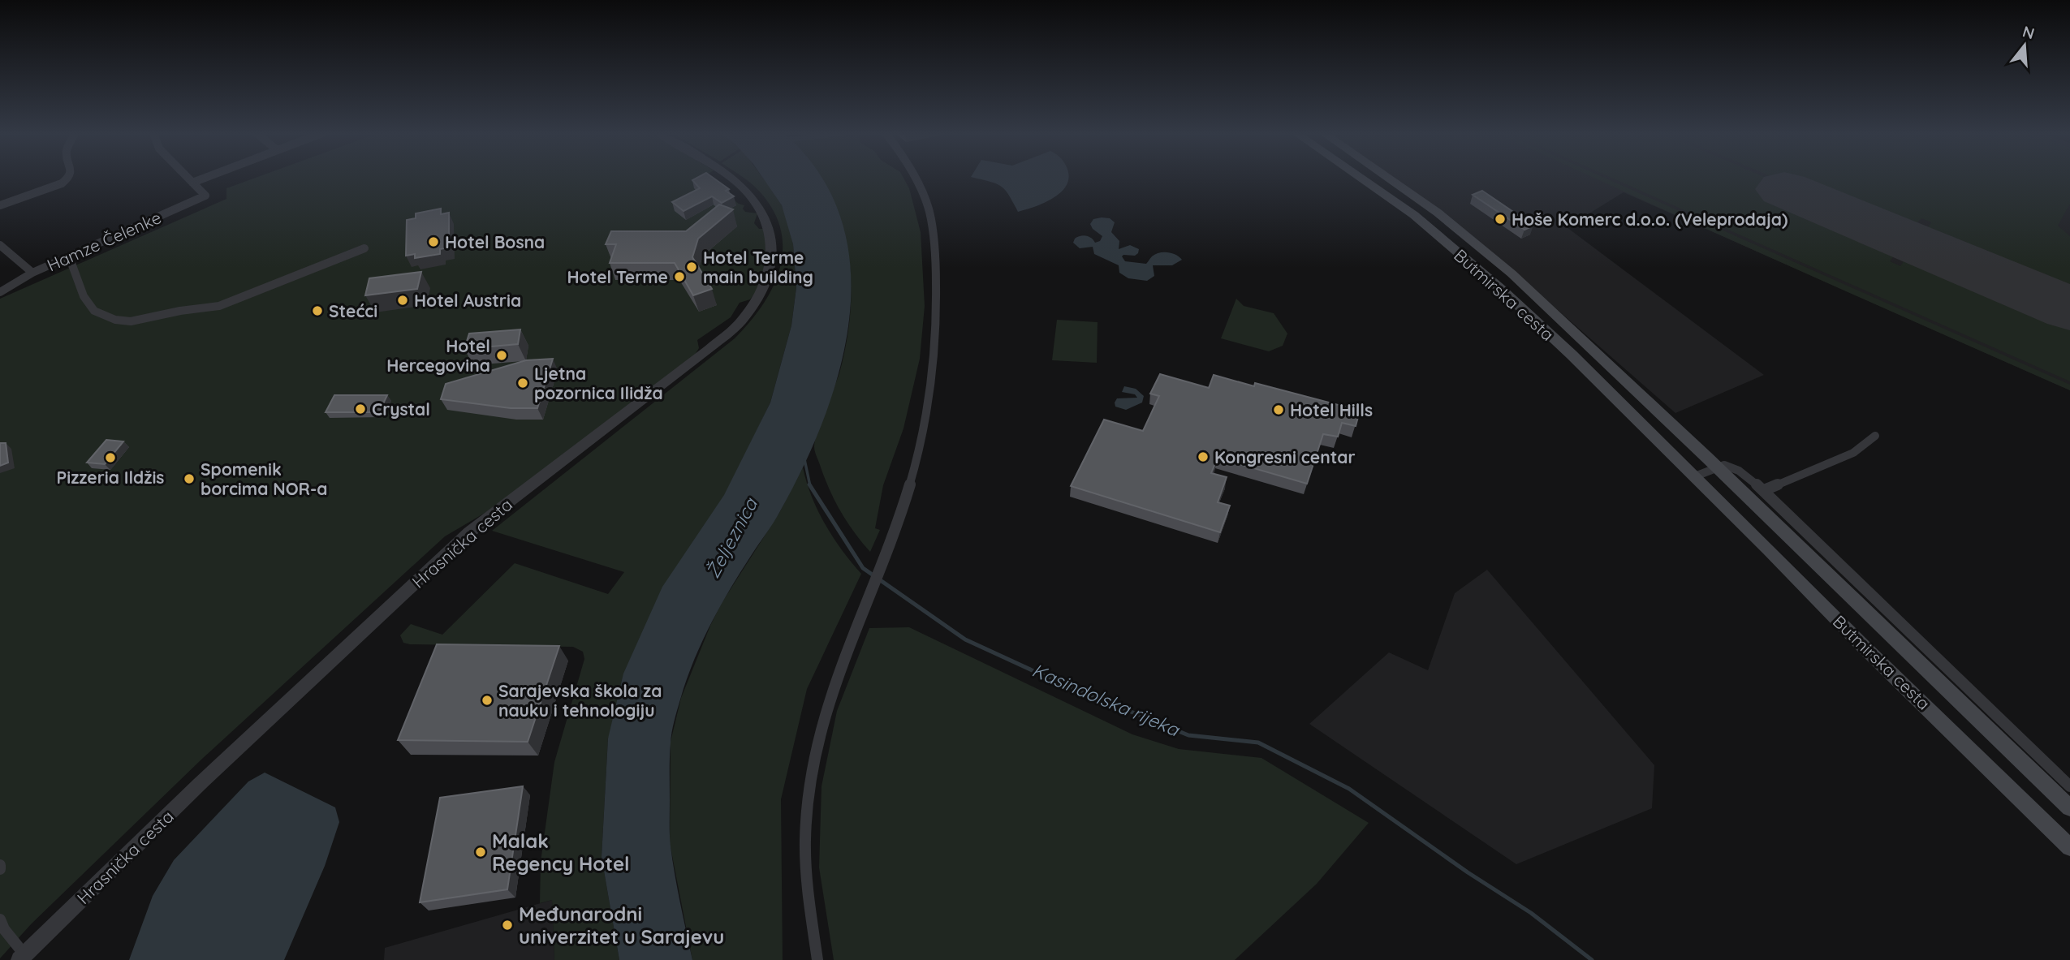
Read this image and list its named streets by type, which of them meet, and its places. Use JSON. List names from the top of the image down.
{
  "streets": {
    "main road": ["Butmirska cesta"],
    "street": ["Hamze Čelenke", "Hrasnička cesta"]
  },
  "water": ["Željeznica", "Kasindolska rijeka"],
  "places": [
    "Hoše Komerc d.o.o. (Veleprodaja)",
    "Hotel Bosna",
    "Hotel Terme main building",
    "Hotel Terme",
    "Hotel Austria",
    "Stećci",
    "Hotel Hercegovina",
    "Ljetna pozornica Ilidža",
    "Crystal",
    "Hotel Hills",
    "Kongresni centar",
    "Pizzeria Ildžis",
    "Spomenik borcima NOR-a",
    "Sarajevska škola za nauku i tehnologiju",
    "Malak Regency Hotel",
    "Međunarodni univerzitet u Sarajevu"
  ],
  "north": "top"
}
